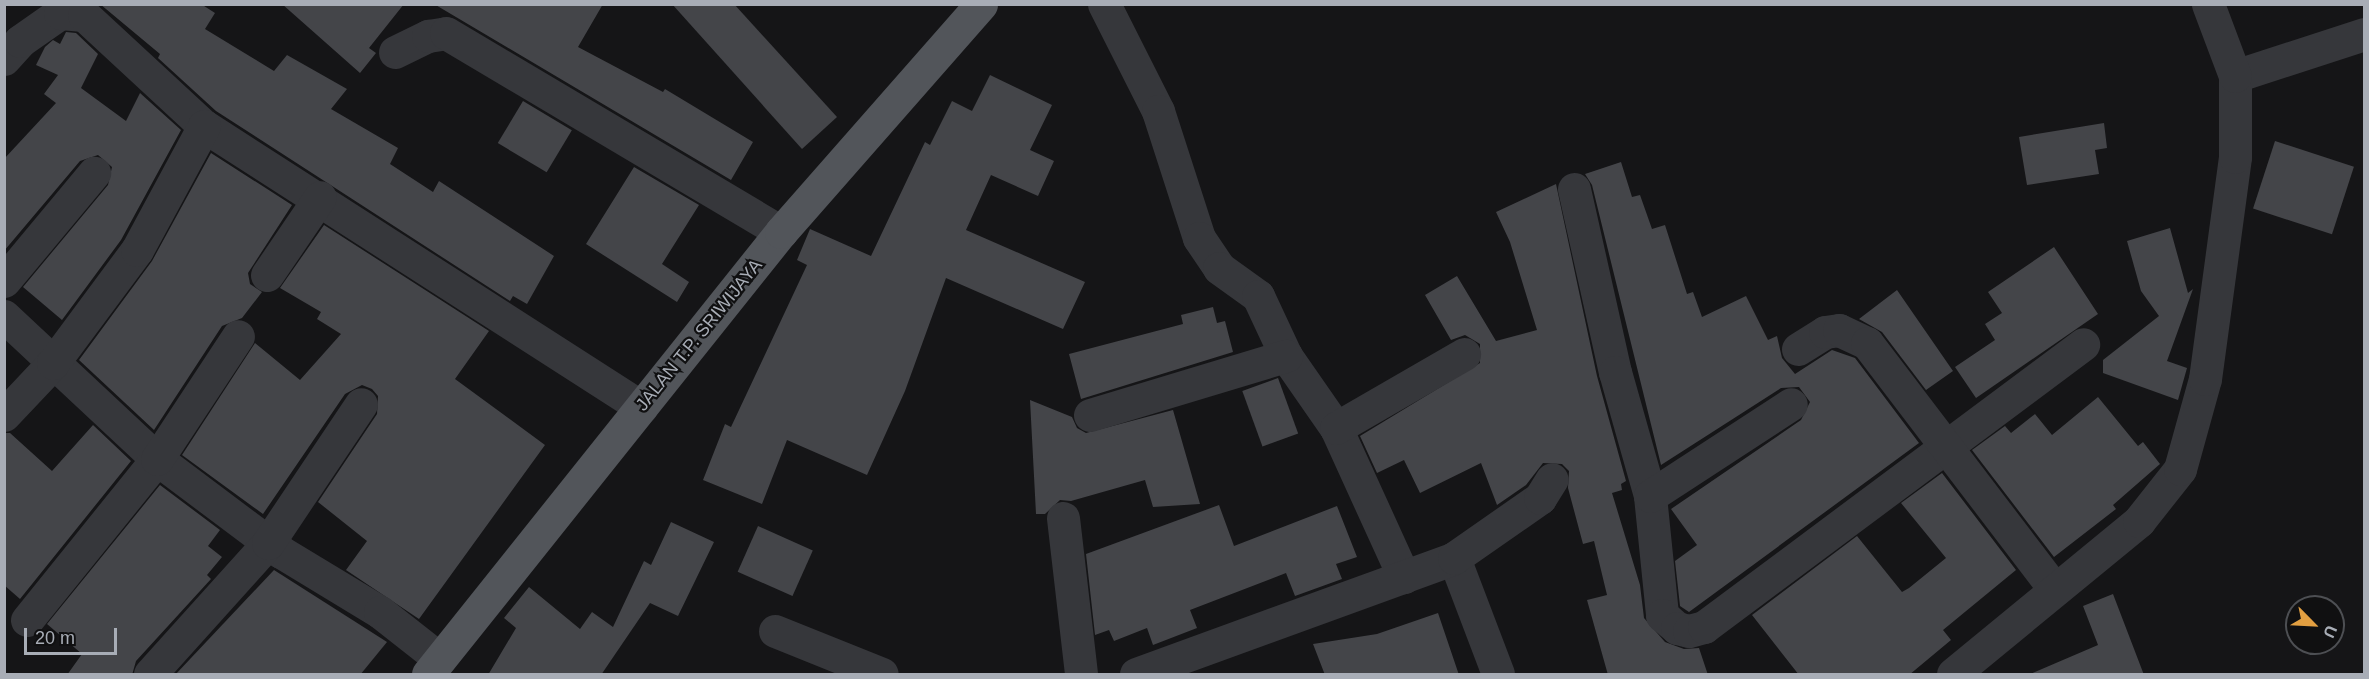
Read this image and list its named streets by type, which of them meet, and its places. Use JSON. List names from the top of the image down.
{
  "streets": {
    "main road": ["JALAN T.P. SRIWIJAYA"]
  },
  "scale_bar": "20 m",
  "north": "bottom right"
}
